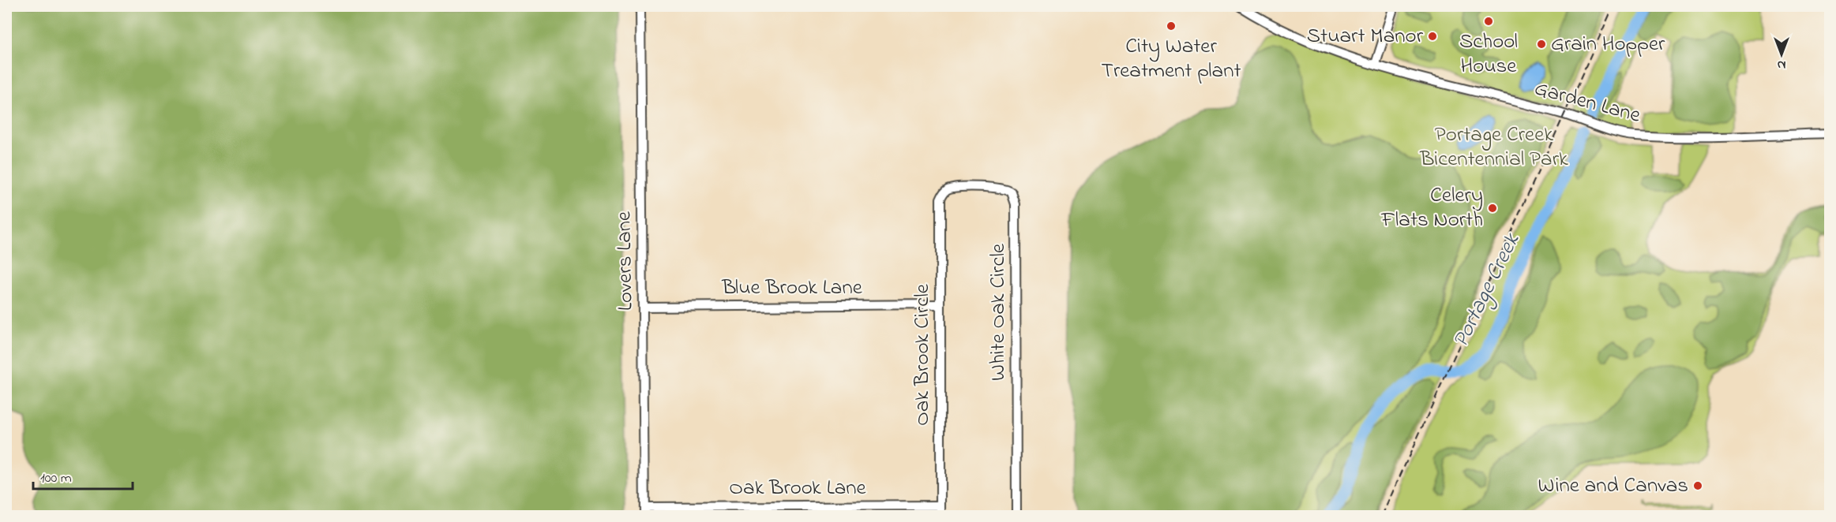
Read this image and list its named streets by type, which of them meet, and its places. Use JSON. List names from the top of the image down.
{
  "streets": {
    "street": [
      "Garden Lane",
      "Lovers Lane",
      "Blue Brook Lane",
      "White Oak Circle",
      "Oak Brook Circle",
      "Oak Brook Lane"
    ]
  },
  "crossings": [
    ["Lovers Lane", "Blue Brook Lane"],
    ["Lovers Lane", "Oak Brook Lane"],
    ["Blue Brook Lane", "Oak Brook Circle"],
    ["White Oak Circle", "Oak Brook Circle"],
    ["Oak Brook Circle", "Oak Brook Lane"]
  ],
  "water": ["Portage Creek"],
  "parks": ["Portage Creek Bicentennial Park"],
  "places": [
    "School House",
    "City Water Treatment plant",
    "Stuart Manor",
    "Grain Hopper",
    "Celery Flats North",
    "Wine and Canvas"
  ],
  "scale_bar": "100 m",
  "north": "bottom"
}
